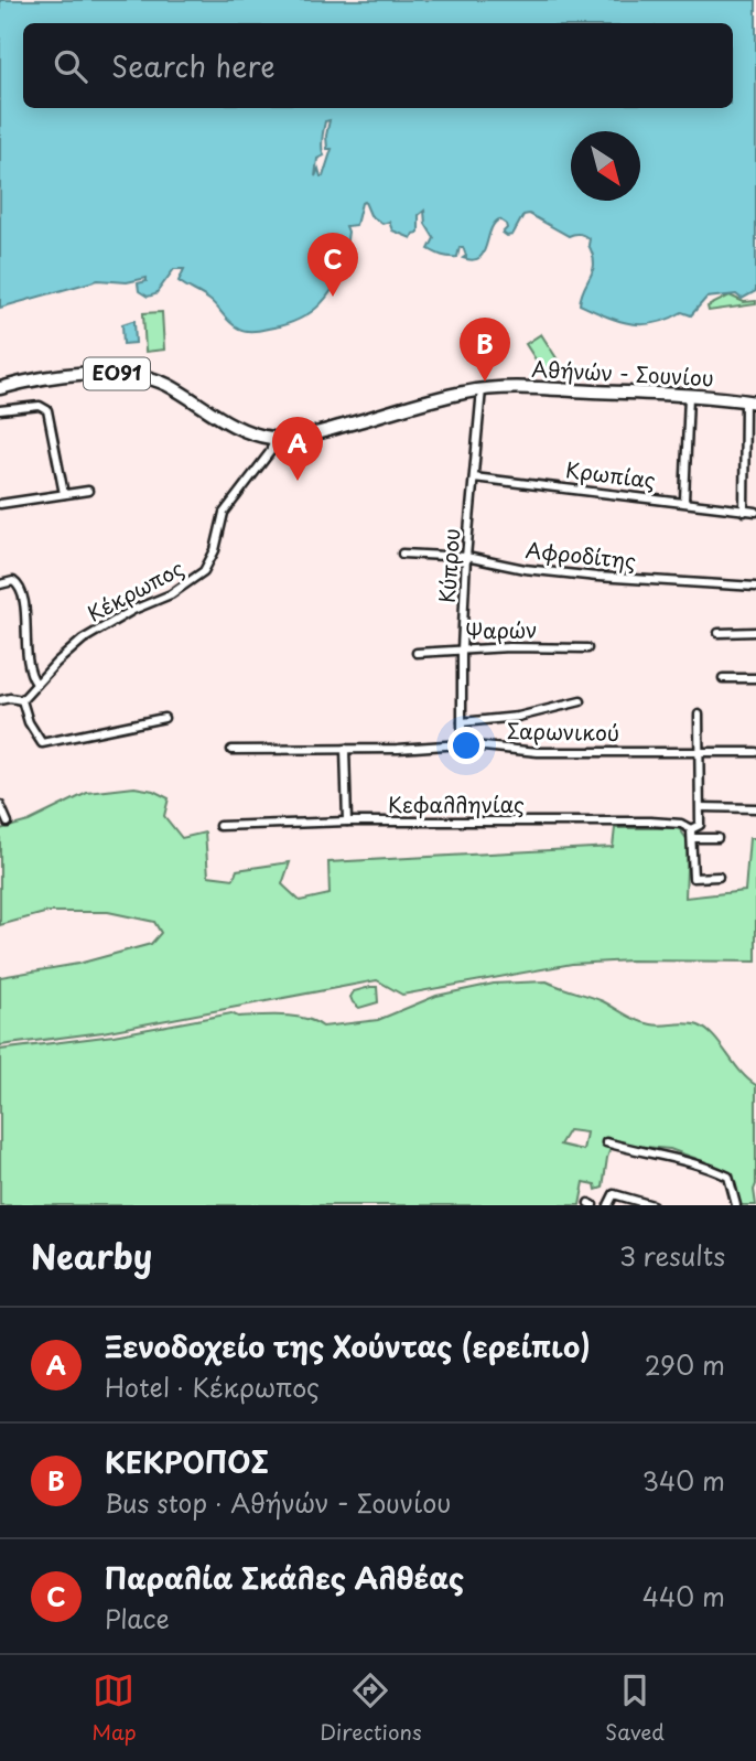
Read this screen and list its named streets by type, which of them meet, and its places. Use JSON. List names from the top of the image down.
{
  "streets": {
    "main road": ["ΕΟ91", "Αθήνών - Σουνίου"],
    "street": [
      "Κρωπίας",
      "Αφροδίτης",
      "Κύπρου",
      "Κέκρωπος",
      "Ψαρών",
      "Σαρωνικού",
      "Κεφαλληνίας"
    ]
  },
  "crossings": [
    ["Αθήνών - Σουνίου", "Κύπρου"],
    ["Αθήνών - Σουνίου", "Κέκρωπος"],
    ["Κρωπίας", "Κύπρου"],
    ["Αφροδίτης", "Κύπρου"],
    ["Κύπρου", "Ψαρών"],
    ["Κύπρου", "Σαρωνικού"]
  ],
  "north": "bottom right",
  "page": {
    "search": "Search here",
    "pins": ["C", "B", "A"],
    "heading": ["Nearby", "3 results"],
    "list": [
      {
        "mark": "A",
        "name": "Ξενοδοχείο της Χούντας (ερείπιο)",
        "note": "Hotel · Κέκρωπος",
        "value": "290 m"
      },
      {
        "mark": "B",
        "name": "ΚΕΚΡΟΠΟΣ",
        "note": "Bus stop · Αθήνών - Σουνίου",
        "value": "340 m"
      },
      {
        "mark": "C",
        "name": "Παραλία Σκάλες Αλθέας",
        "note": "Place",
        "value": "440 m"
      }
    ],
    "nav": ["Map", "Directions", "Saved"]
  }
}
